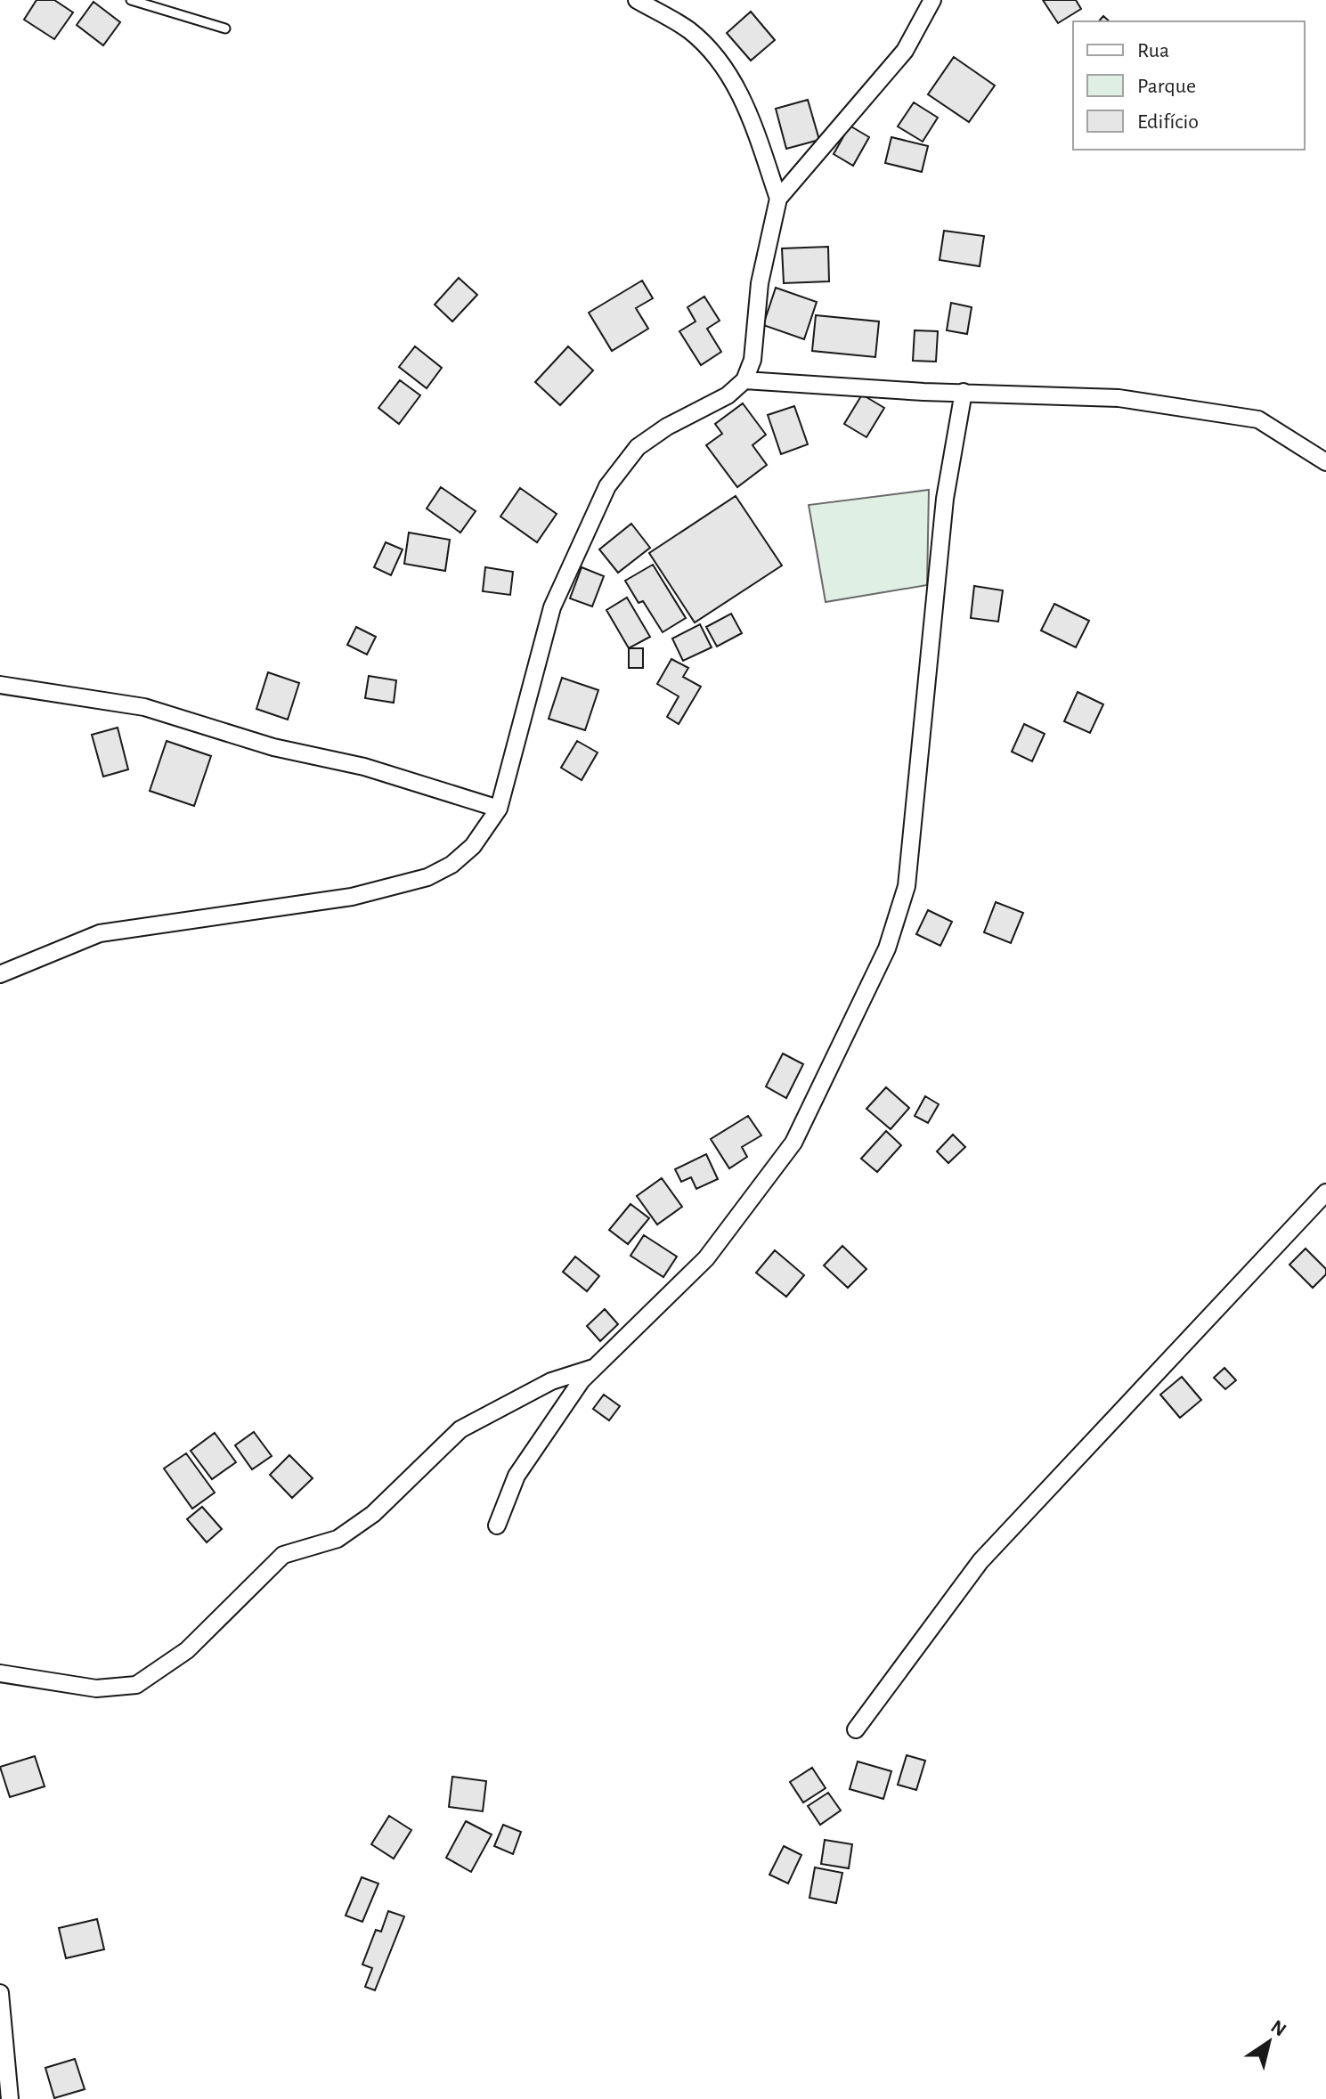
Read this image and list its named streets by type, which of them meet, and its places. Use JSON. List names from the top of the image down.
{
  "legend": ["Rua", "Parque", "Edifício"],
  "north": "top right"
}
